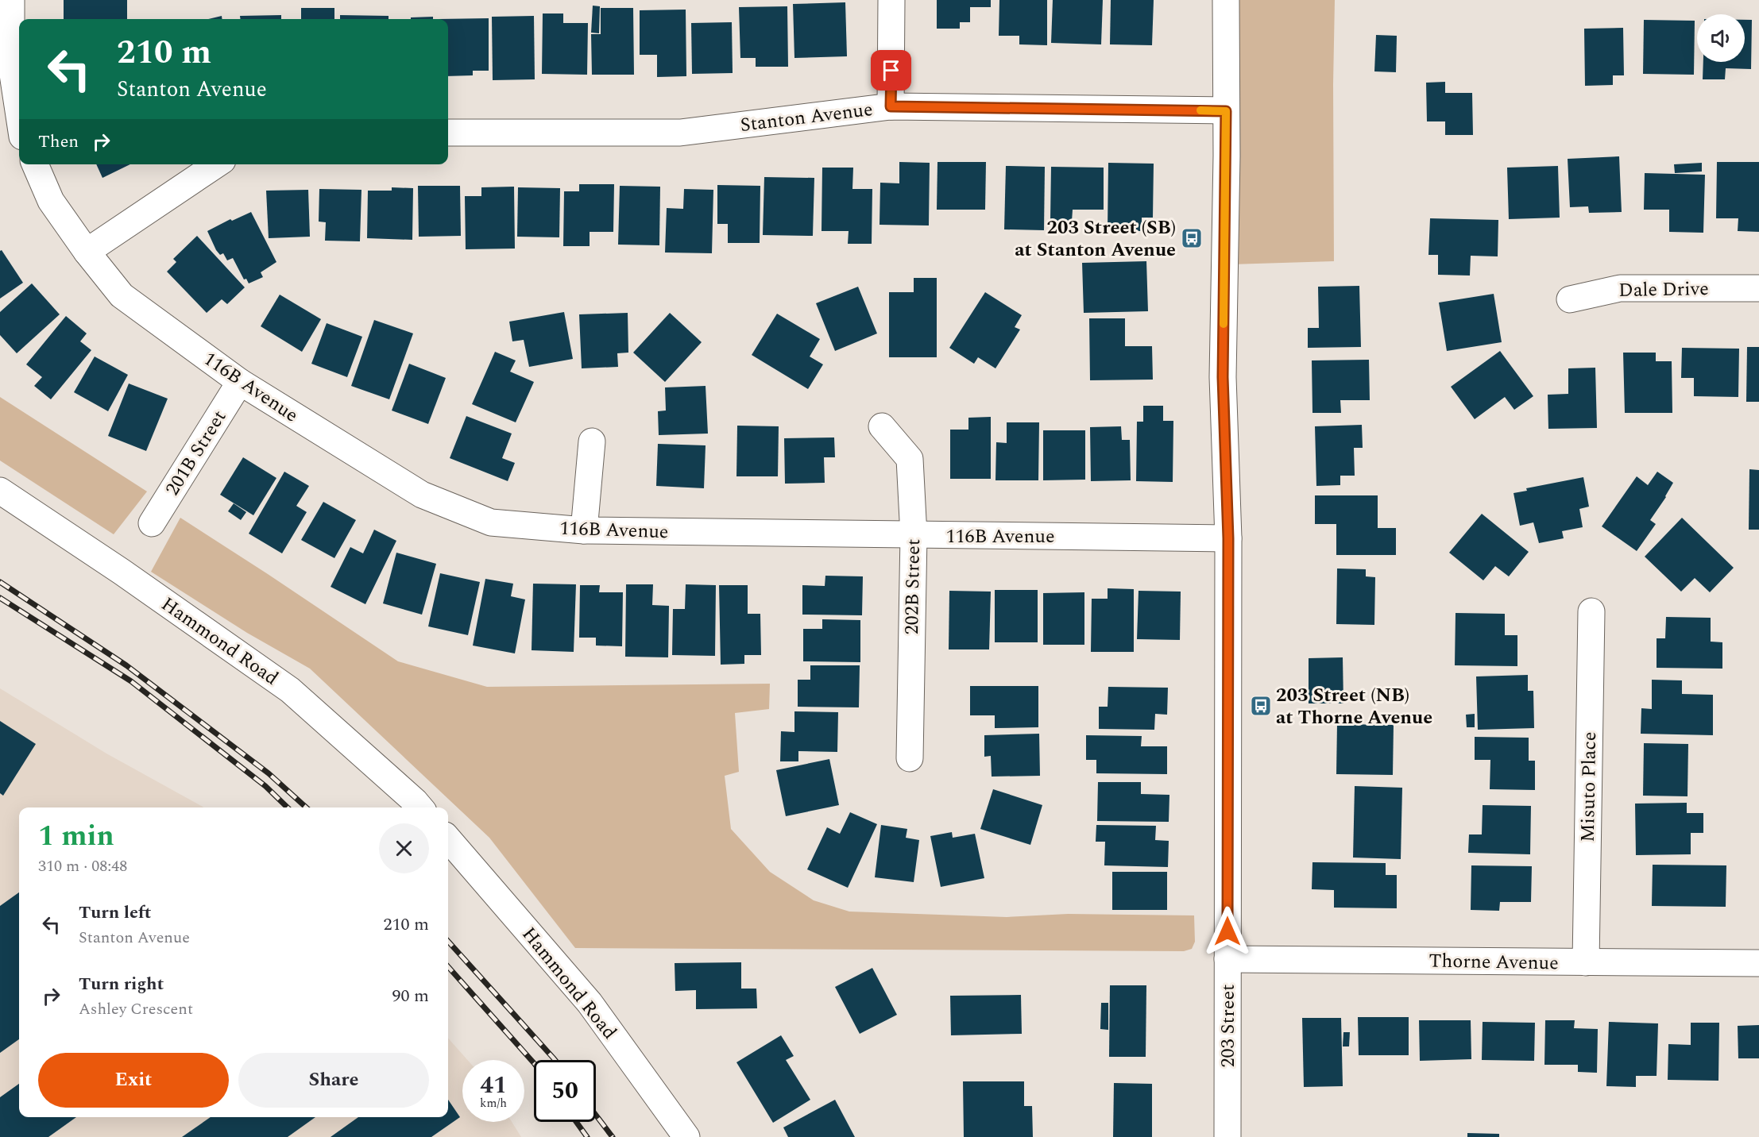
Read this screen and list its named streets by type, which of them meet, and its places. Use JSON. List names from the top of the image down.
{
  "streets": {
    "street": [
      "Stanton Avenue",
      "Dale Drive",
      "116B Avenue",
      "201B Street",
      "202B Street",
      "Hammond Road",
      "Misuto Place",
      "Thorne Avenue",
      "203 Street"
    ]
  },
  "crossings": [
    ["Stanton Avenue", "203 Street"],
    ["116B Avenue", "201B Street"],
    ["116B Avenue", "202B Street"],
    ["116B Avenue", "203 Street"],
    ["Misuto Place", "Thorne Avenue"],
    ["Thorne Avenue", "203 Street"]
  ],
  "places": {
    "bus stop": ["203 Street (SB) at Stanton Avenue", "203 Street (NB) at Thorne Avenue"]
  },
  "page": {
    "turn": ["210 m", "Stanton Avenue"],
    "then": "Then",
    "heading": ["1 min", "310 m · 08:48"],
    "list": [
      {
        "name": "Turn left",
        "note": "Stanton Avenue",
        "value": "210 m"
      },
      {
        "name": "Turn right",
        "note": "Ashley Crescent",
        "value": "90 m"
      }
    ],
    "buttons": ["Exit", "Share"],
    "speed": "41 km/h",
    "limit": "50"
  }
}
